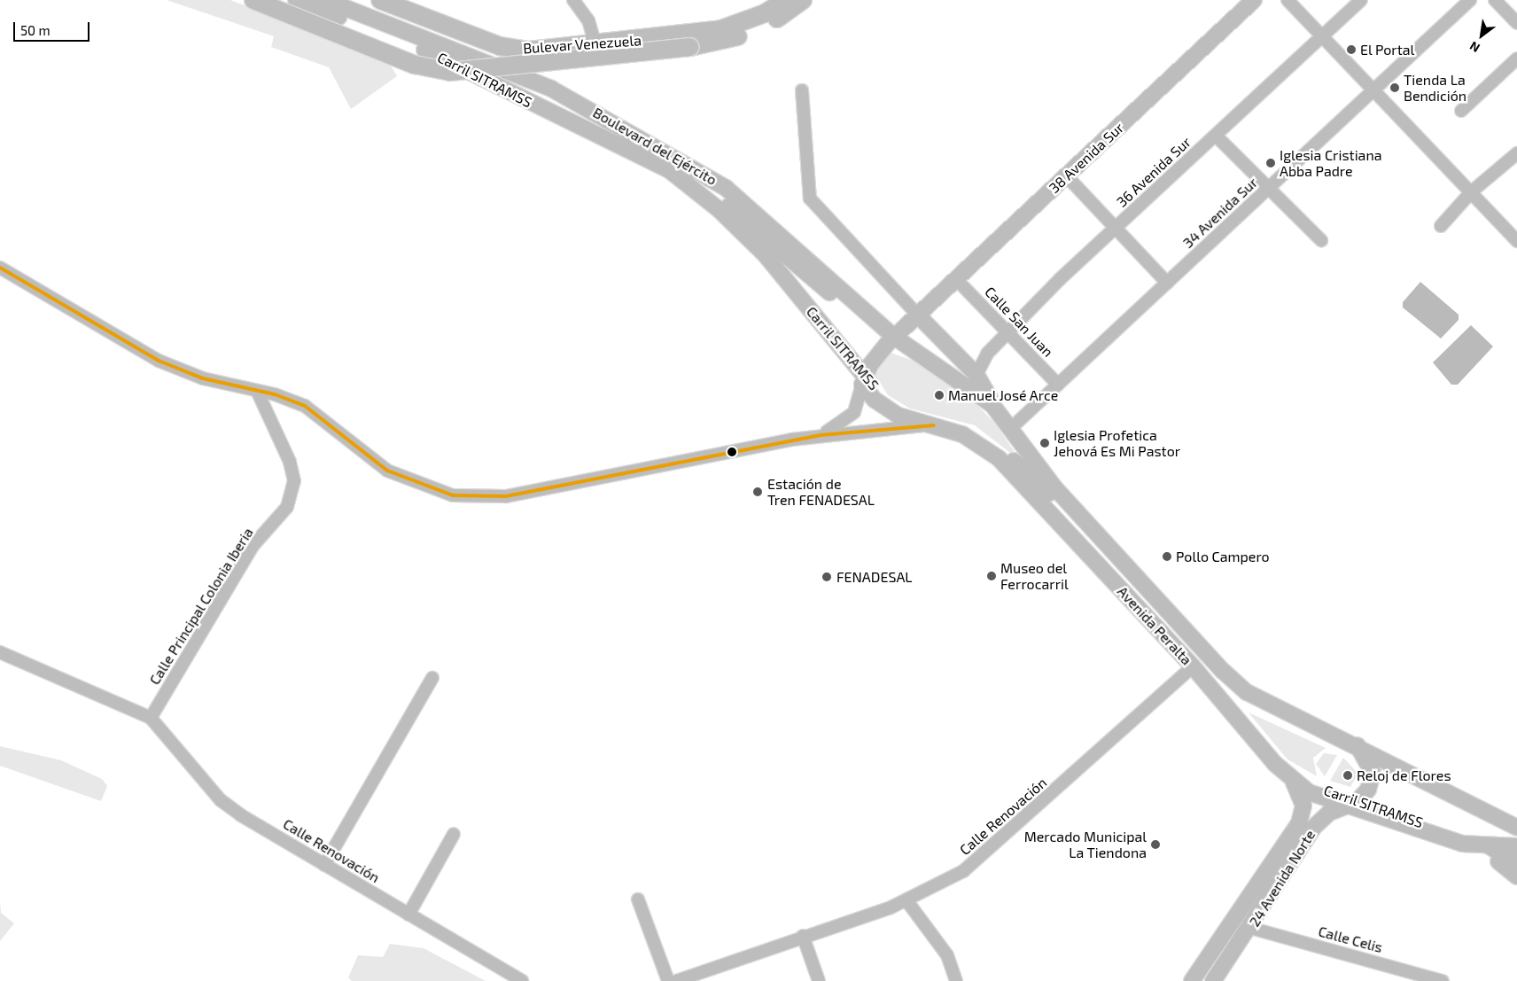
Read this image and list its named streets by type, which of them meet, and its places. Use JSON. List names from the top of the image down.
{
  "streets": {
    "highway": ["Bulevar Venezuela"],
    "main road": [
      "Carril SITRAMSS",
      "Boulevard del Ejército",
      "38 Avenida Sur",
      "Avenida Peralta",
      "24 Avenida Norte"
    ],
    "street": [
      "36 Avenida Sur",
      "34 Avenida Sur",
      "Calle San Juan",
      "Calle Principal Colonia Iberia",
      "Calle Renovación",
      "Calle Celis"
    ]
  },
  "crossings": [
    ["Carril SITRAMSS", "Boulevard del Ejército"],
    ["Carril SITRAMSS", "Avenida Peralta"],
    ["Carril SITRAMSS", "Calle Renovación"],
    ["Carril SITRAMSS", "24 Avenida Norte"],
    ["Boulevard del Ejército", "Avenida Peralta"],
    ["38 Avenida Sur", "Calle San Juan"],
    ["38 Avenida Sur", "Avenida Peralta"],
    ["36 Avenida Sur", "Calle San Juan"],
    ["36 Avenida Sur", "Avenida Peralta"],
    ["34 Avenida Sur", "Calle San Juan"],
    ["34 Avenida Sur", "Avenida Peralta"],
    ["Calle Principal Colonia Iberia", "Calle Renovación"],
    ["Avenida Peralta", "Calle Renovación"],
    ["Avenida Peralta", "24 Avenida Norte"],
    ["24 Avenida Norte", "Calle Celis"]
  ],
  "places": [
    "El Portal",
    "Tienda La Bendición",
    "Iglesia Cristiana Abba Padre",
    "Manuel José Arce",
    "Iglesia Profetica Jehová Es Mi Pastor",
    "Estación de Tren FENADESAL",
    "Pollo Campero",
    "Museo del Ferrocarril",
    "FENADESAL",
    "Reloj de Flores",
    "Mercado Municipal La Tiendona"
  ],
  "lines": ["transit line 36"],
  "scale_bar": "50 m",
  "north": "bottom left"
}
